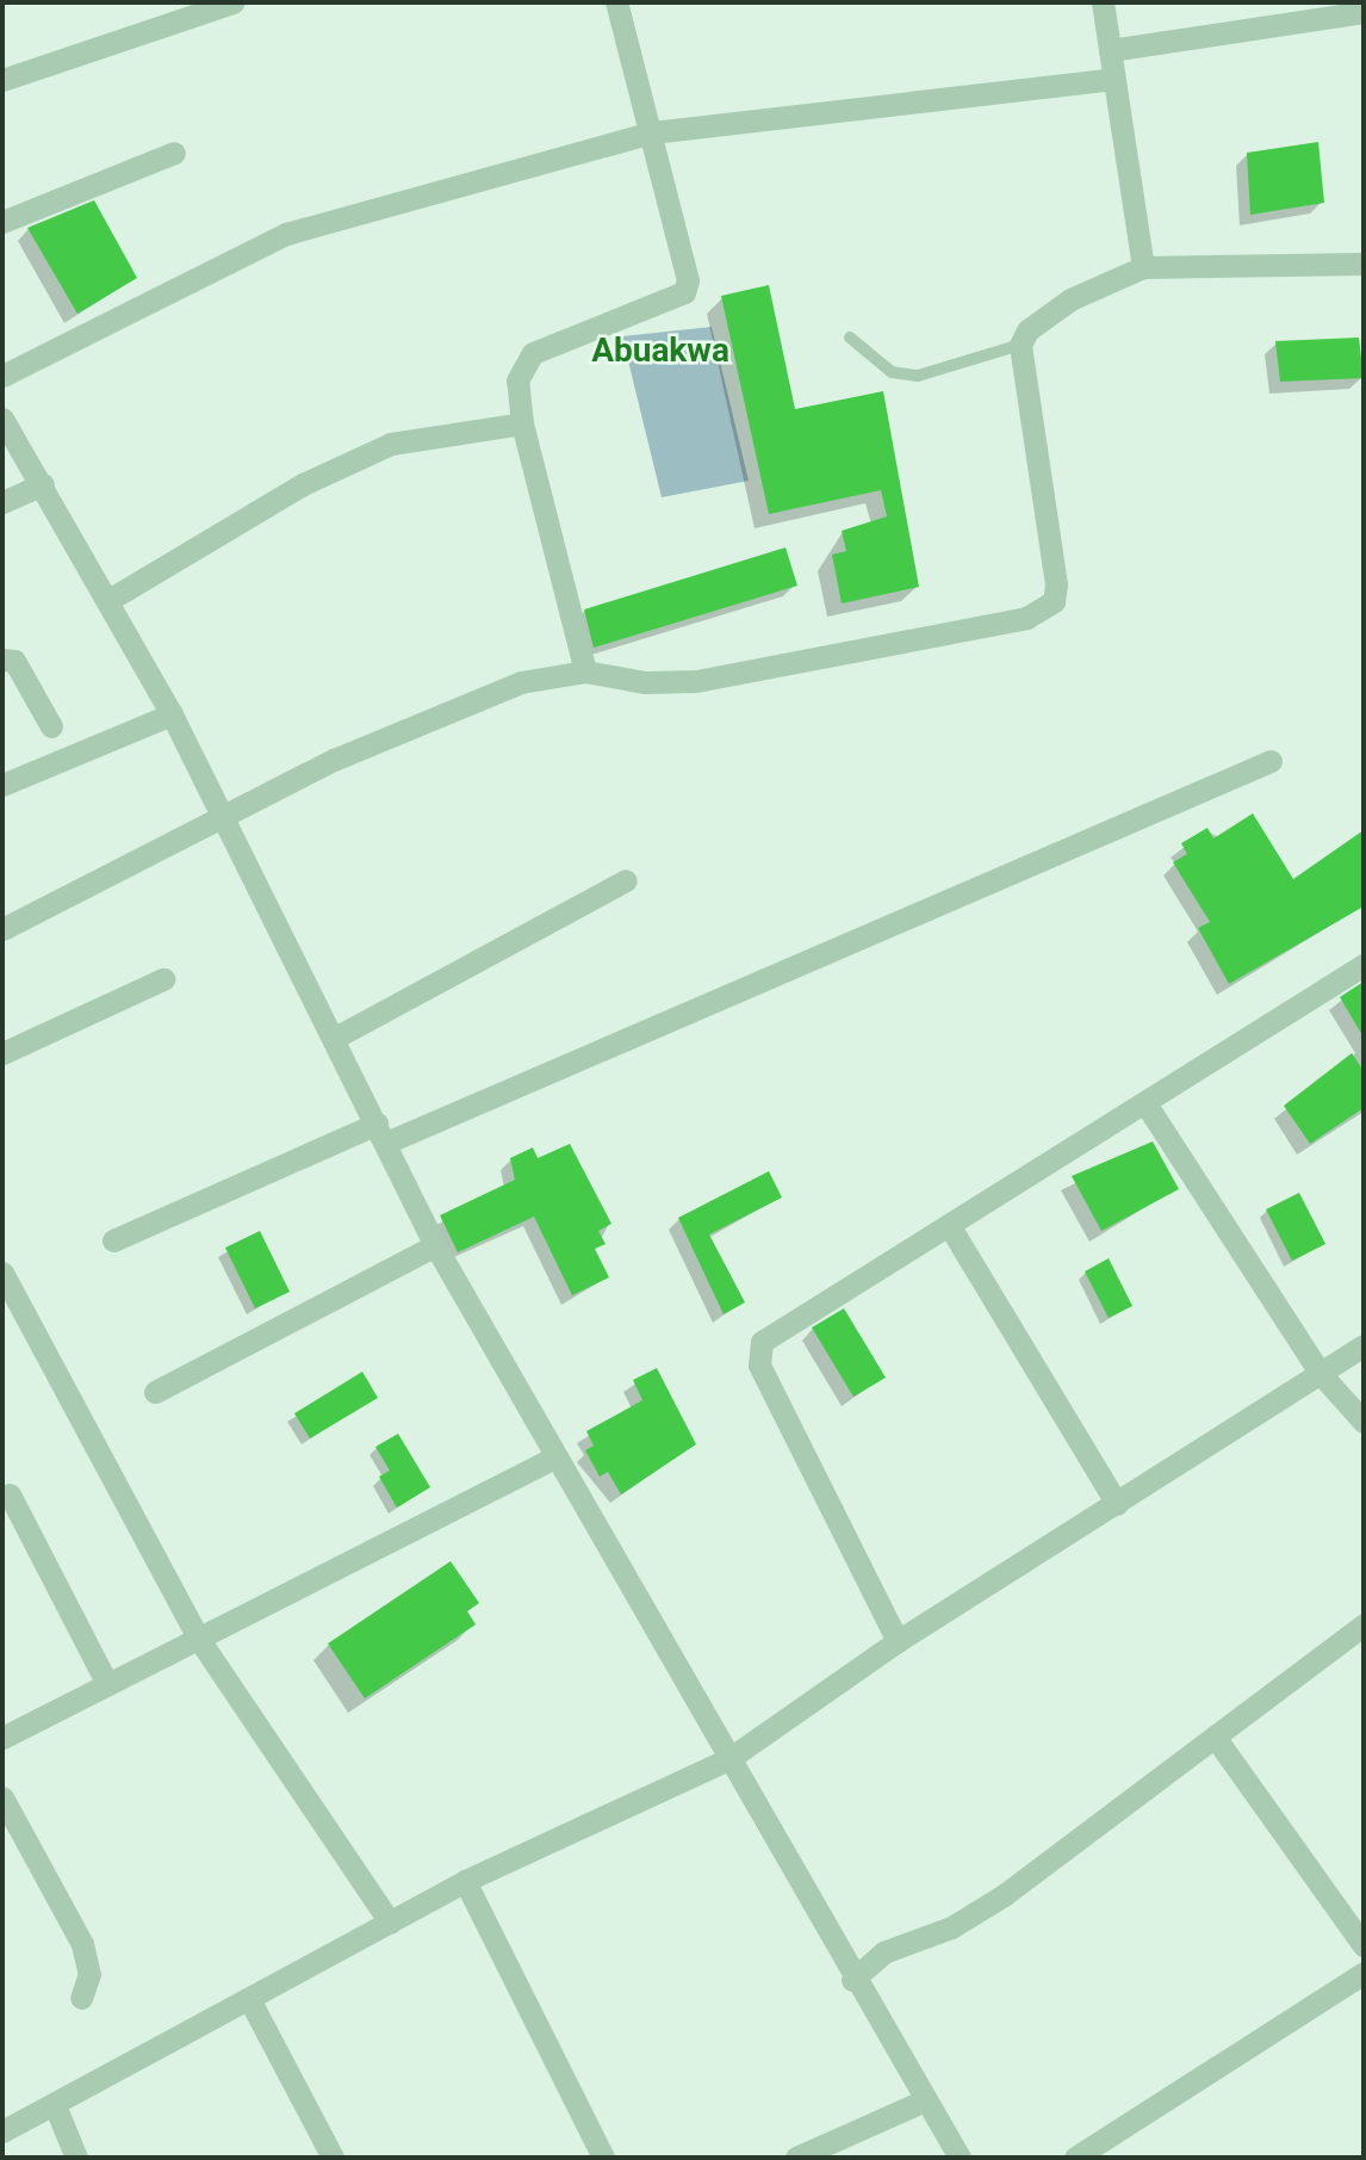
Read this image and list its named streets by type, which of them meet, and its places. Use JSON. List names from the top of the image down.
{
  "districts": ["Abuakwa"]
}
